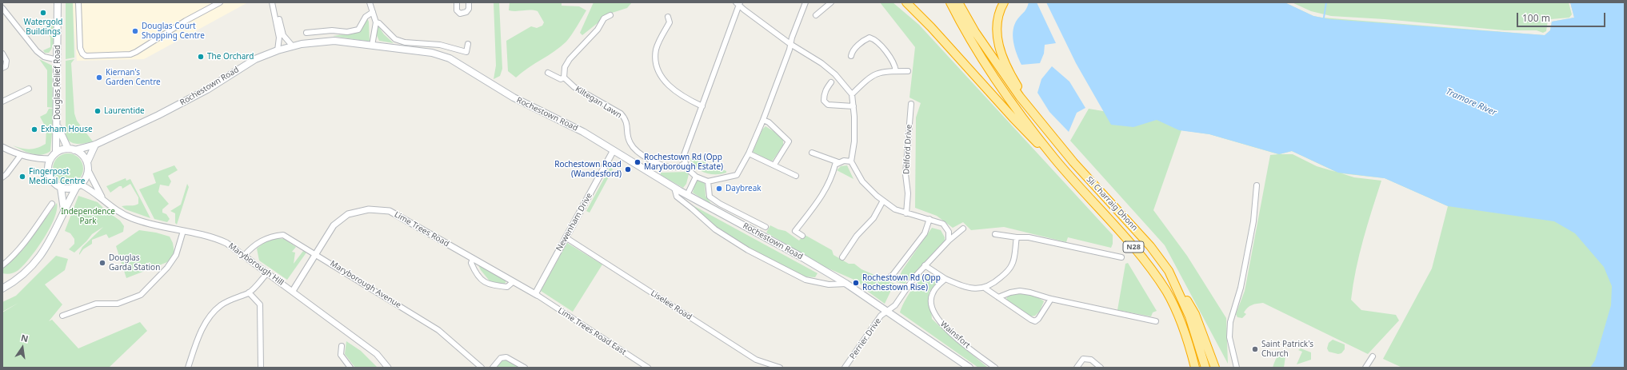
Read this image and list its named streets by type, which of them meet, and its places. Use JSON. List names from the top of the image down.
{
  "streets": {
    "highway": ["Sli Charraig Dhonn", "N28"],
    "main road": ["Douglas Relief Road", "Rochestown Road"],
    "street": [
      "Kiltegan Lawn",
      "Delford Drive",
      "Newenham Drive",
      "Lime Trees Road",
      "Maryborough Hill",
      "Maryborough Avenue",
      "Liselee Road",
      "Lime Trees Road East",
      "Wainsfort",
      "Perrier Drive"
    ]
  },
  "crossings": [
    ["Douglas Relief Road", "Rochestown Road"],
    ["Douglas Relief Road", "Maryborough Hill"],
    ["Rochestown Road", "Newenham Drive"],
    ["Rochestown Road", "Maryborough Hill"],
    ["Rochestown Road", "Perrier Drive"],
    ["Sli Charraig Dhonn", "N28"],
    ["Newenham Drive", "Lime Trees Road"],
    ["Newenham Drive", "Liselee Road"],
    ["Newenham Drive", "Lime Trees Road East"],
    ["Lime Trees Road", "Maryborough Hill"],
    ["Lime Trees Road", "Maryborough Avenue"],
    ["Lime Trees Road", "Lime Trees Road East"],
    ["Maryborough Hill", "Maryborough Avenue"]
  ],
  "water": ["Tramore River"],
  "parks": ["Independence Park"],
  "places": [
    "Watergold Buildings",
    "Douglas Court Shopping Centre",
    "The Orchard",
    "Kiernan's Garden Centre",
    "Laurentide",
    "Exham House",
    "Rochestown Rd (Opp Maryborough Estate)",
    "Rochestown Road (Wandesford)",
    "Fingerpost Medical Centre",
    "Daybreak",
    "Douglas Garda Station",
    "Rochestown Rd (Opp Rochestown Rise)",
    "Saint Patrick's Church"
  ],
  "scale_bar": "100 m",
  "north": "top"
}
